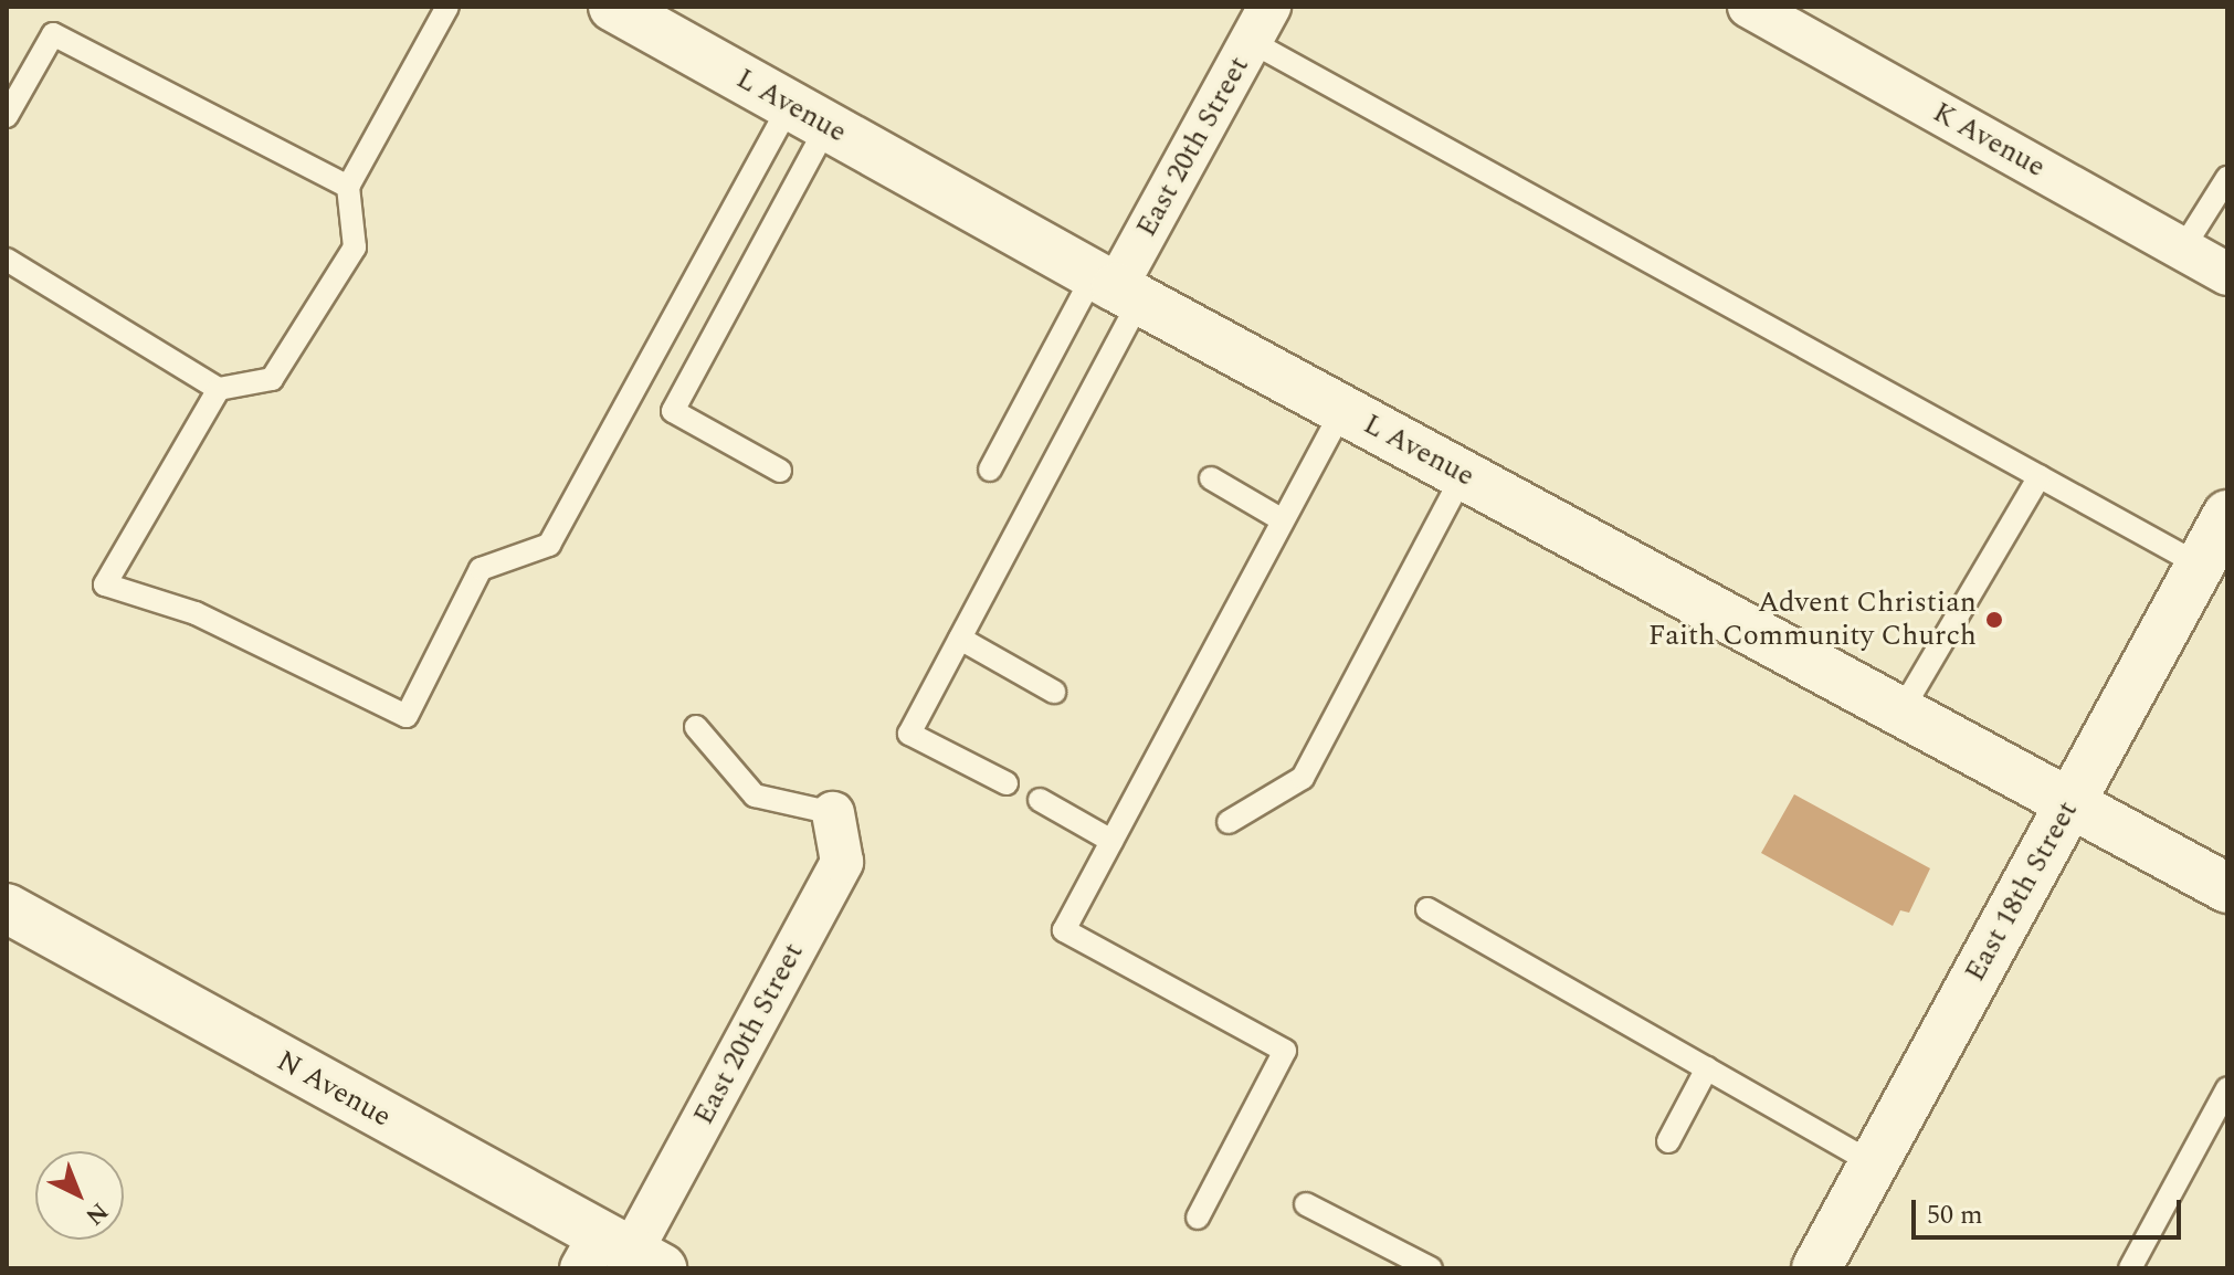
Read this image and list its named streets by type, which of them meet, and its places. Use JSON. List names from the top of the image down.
{
  "streets": {
    "street": [
      "L Avenue",
      "K Avenue",
      "East 20th Street",
      "East 18th Street",
      "N Avenue"
    ]
  },
  "crossings": [
    ["L Avenue", "East 20th Street"],
    ["L Avenue", "East 18th Street"],
    ["East 20th Street", "N Avenue"]
  ],
  "places": ["Advent Christian Faith Community Church"],
  "scale_bar": "50 m",
  "north": "bottom right"
}
